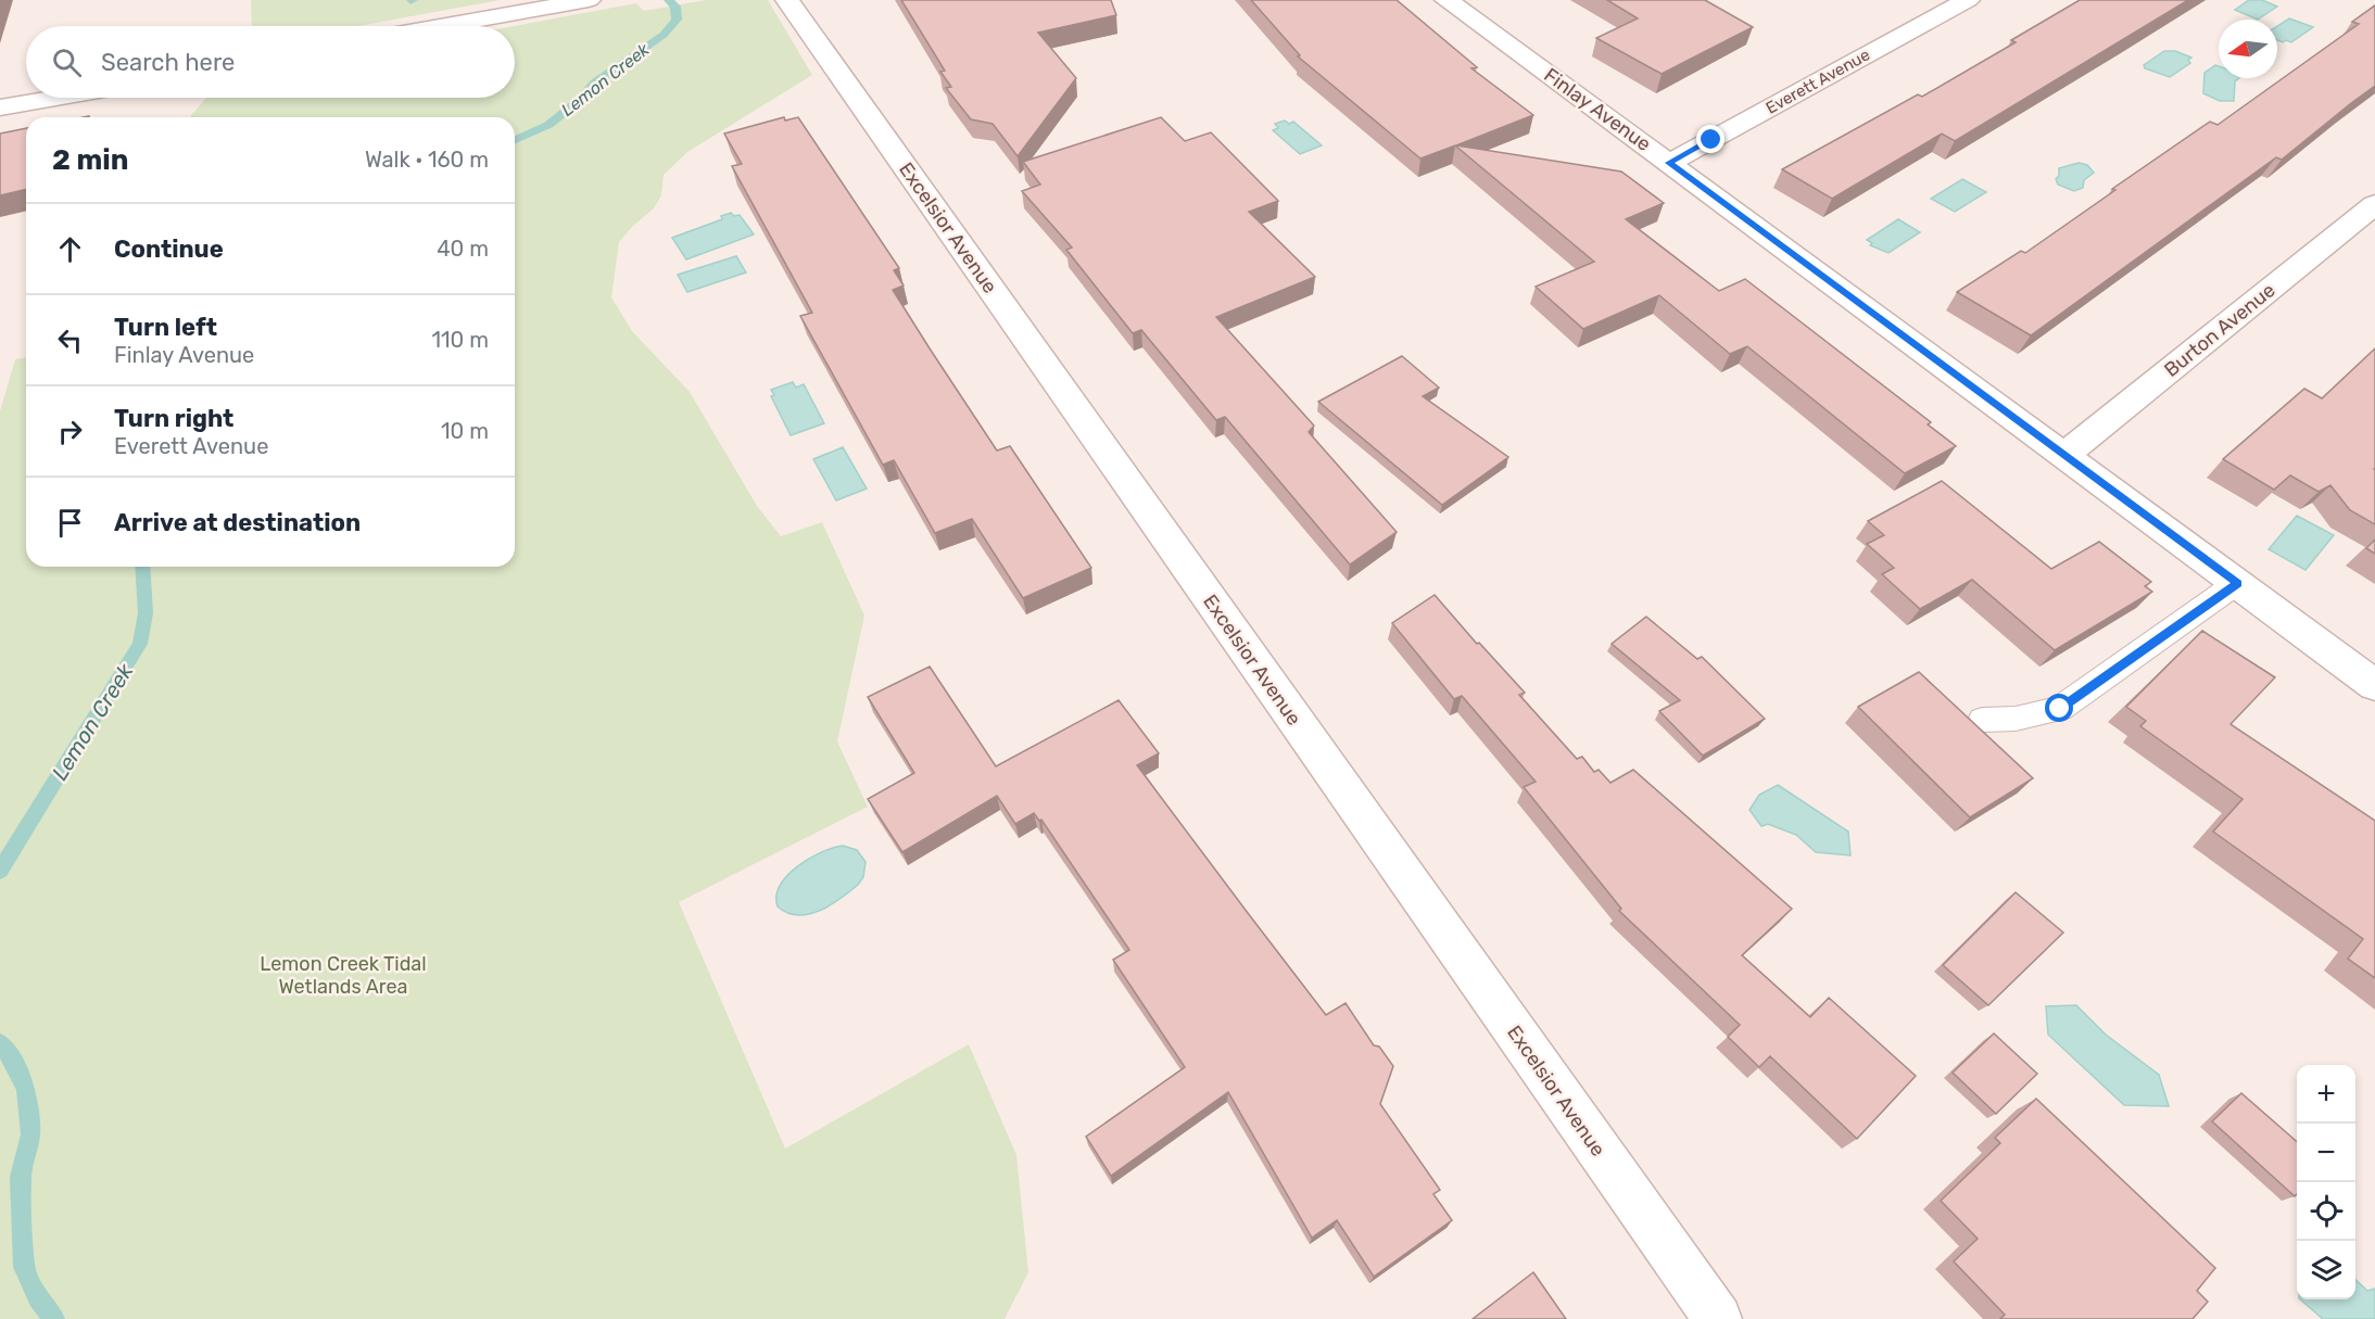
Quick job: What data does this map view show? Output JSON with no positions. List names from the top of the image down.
{
  "streets": {
    "street": [
      "Everett Avenue",
      "Finlay Avenue",
      "Excelsior Avenue",
      "Burton Avenue"
    ]
  },
  "crossings": [
    ["Everett Avenue", "Finlay Avenue"],
    ["Finlay Avenue", "Burton Avenue"]
  ],
  "water": ["Lemon Creek"],
  "parks": ["Lemon Creek Tidal Wetlands Area"],
  "north": "left",
  "page": {
    "search": "Search here",
    "heading": ["2 min", "Walk · 160 m"],
    "list": [
      ["Continue", "40 m"],
      ["Turn left", "Finlay Avenue", "110 m"],
      ["Turn right", "Everett Avenue", "10 m"],
      "Arrive at destination"
    ],
    "map_buttons": ["+", "−"]
  }
}
